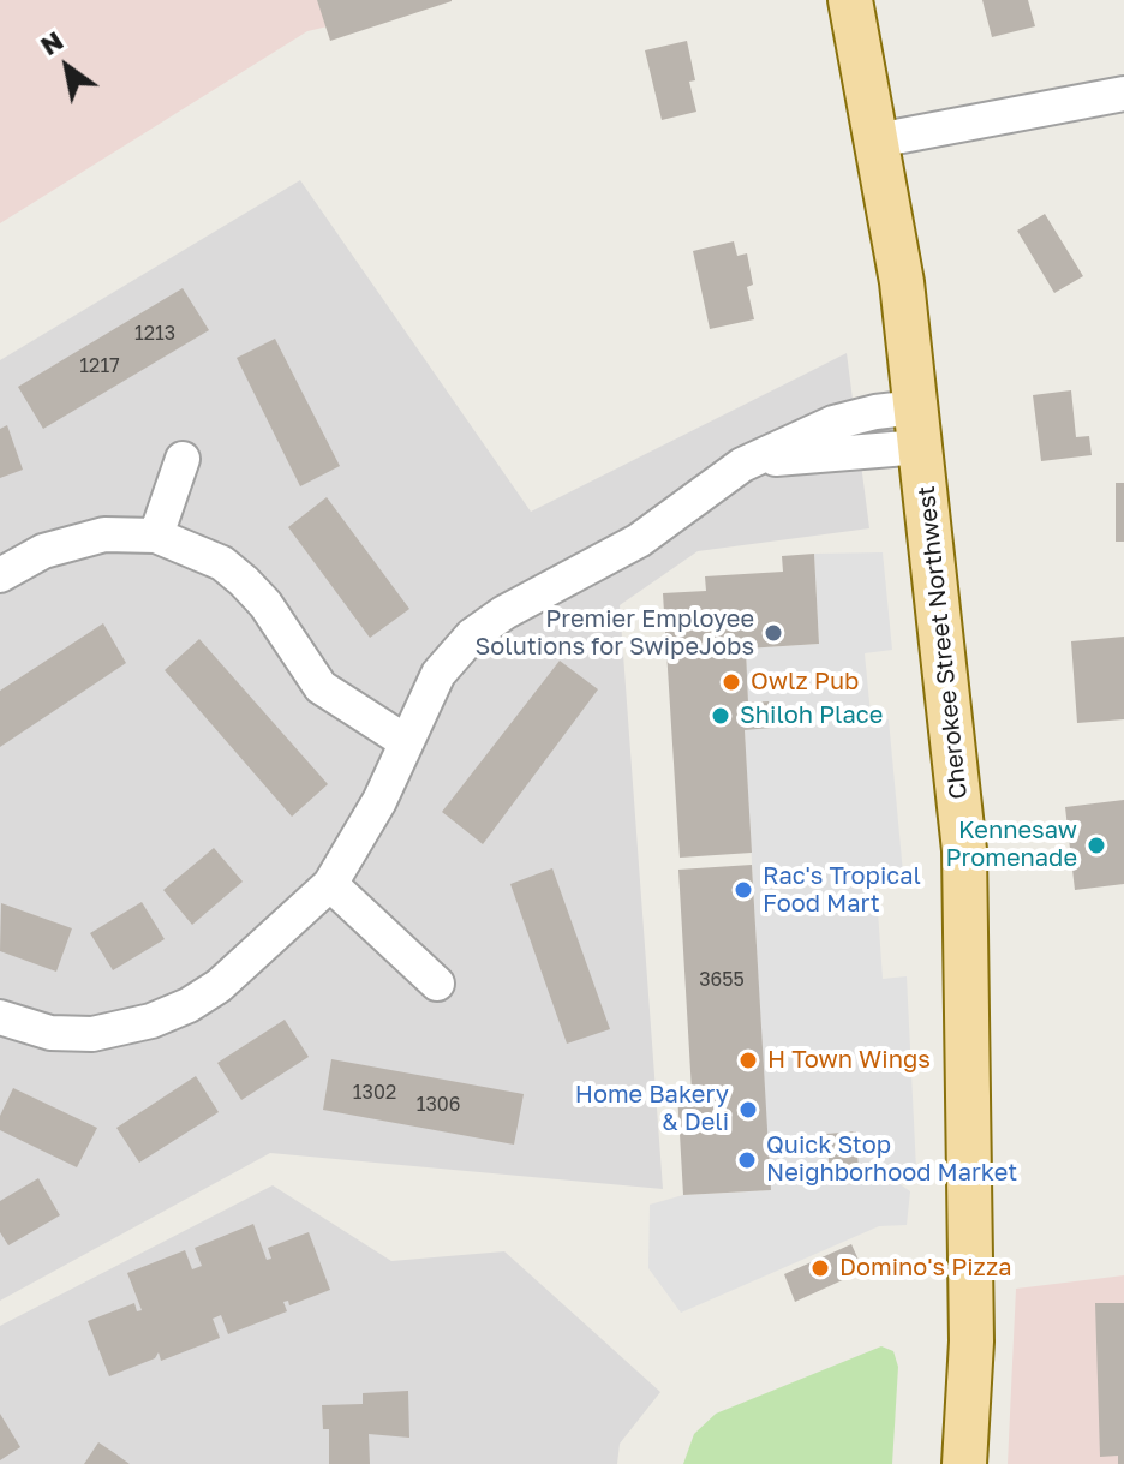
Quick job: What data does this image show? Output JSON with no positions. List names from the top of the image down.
{
  "streets": {
    "main road": ["Cherokee Street Northwest"]
  },
  "places": [
    "Premier Employee Solutions for SwipeJobs",
    "Owlz Pub",
    "Shiloh Place",
    "Kennesaw Promenade",
    "Rac's Tropical Food Mart",
    "H Town Wings",
    "Home Bakery & Deli",
    "Quick Stop Neighborhood Market",
    "Domino's Pizza"
  ],
  "house_numbers": [
    "1213",
    "1217",
    "3655",
    "1302",
    "1306"
  ],
  "north": "top left"
}
